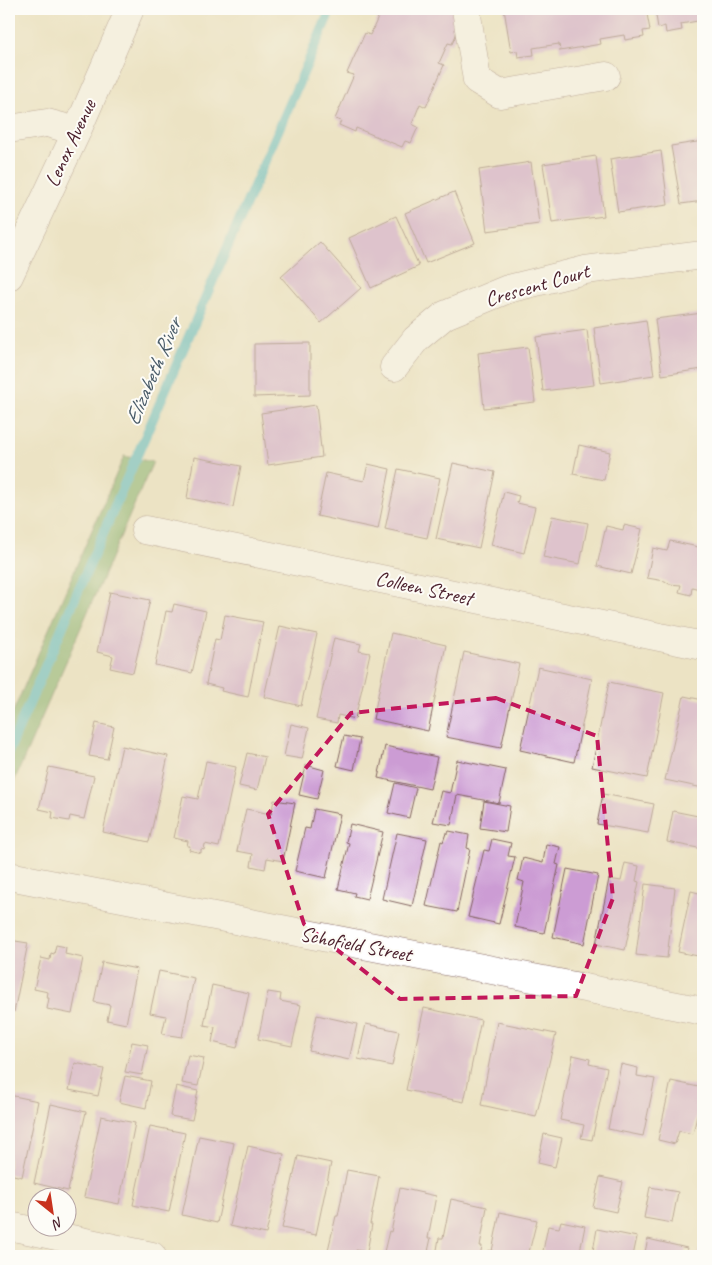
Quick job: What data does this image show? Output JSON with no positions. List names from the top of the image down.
{
  "streets": {
    "street": [
      "Lenox Avenue",
      "Crescent Court",
      "Colleen Street",
      "Schofield Street"
    ]
  },
  "water": ["Elizabeth River"],
  "north": "bottom right"
}
